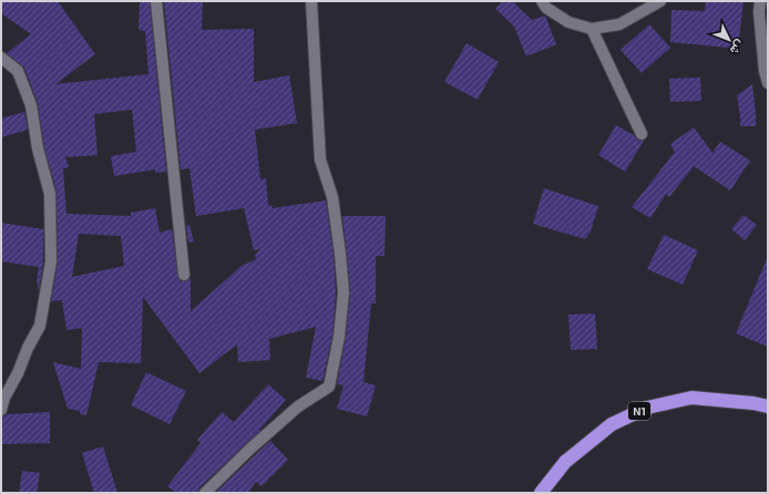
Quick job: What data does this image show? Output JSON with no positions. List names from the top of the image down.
{
  "streets": {
    "highway": ["N1"]
  },
  "north": "bottom right"
}
